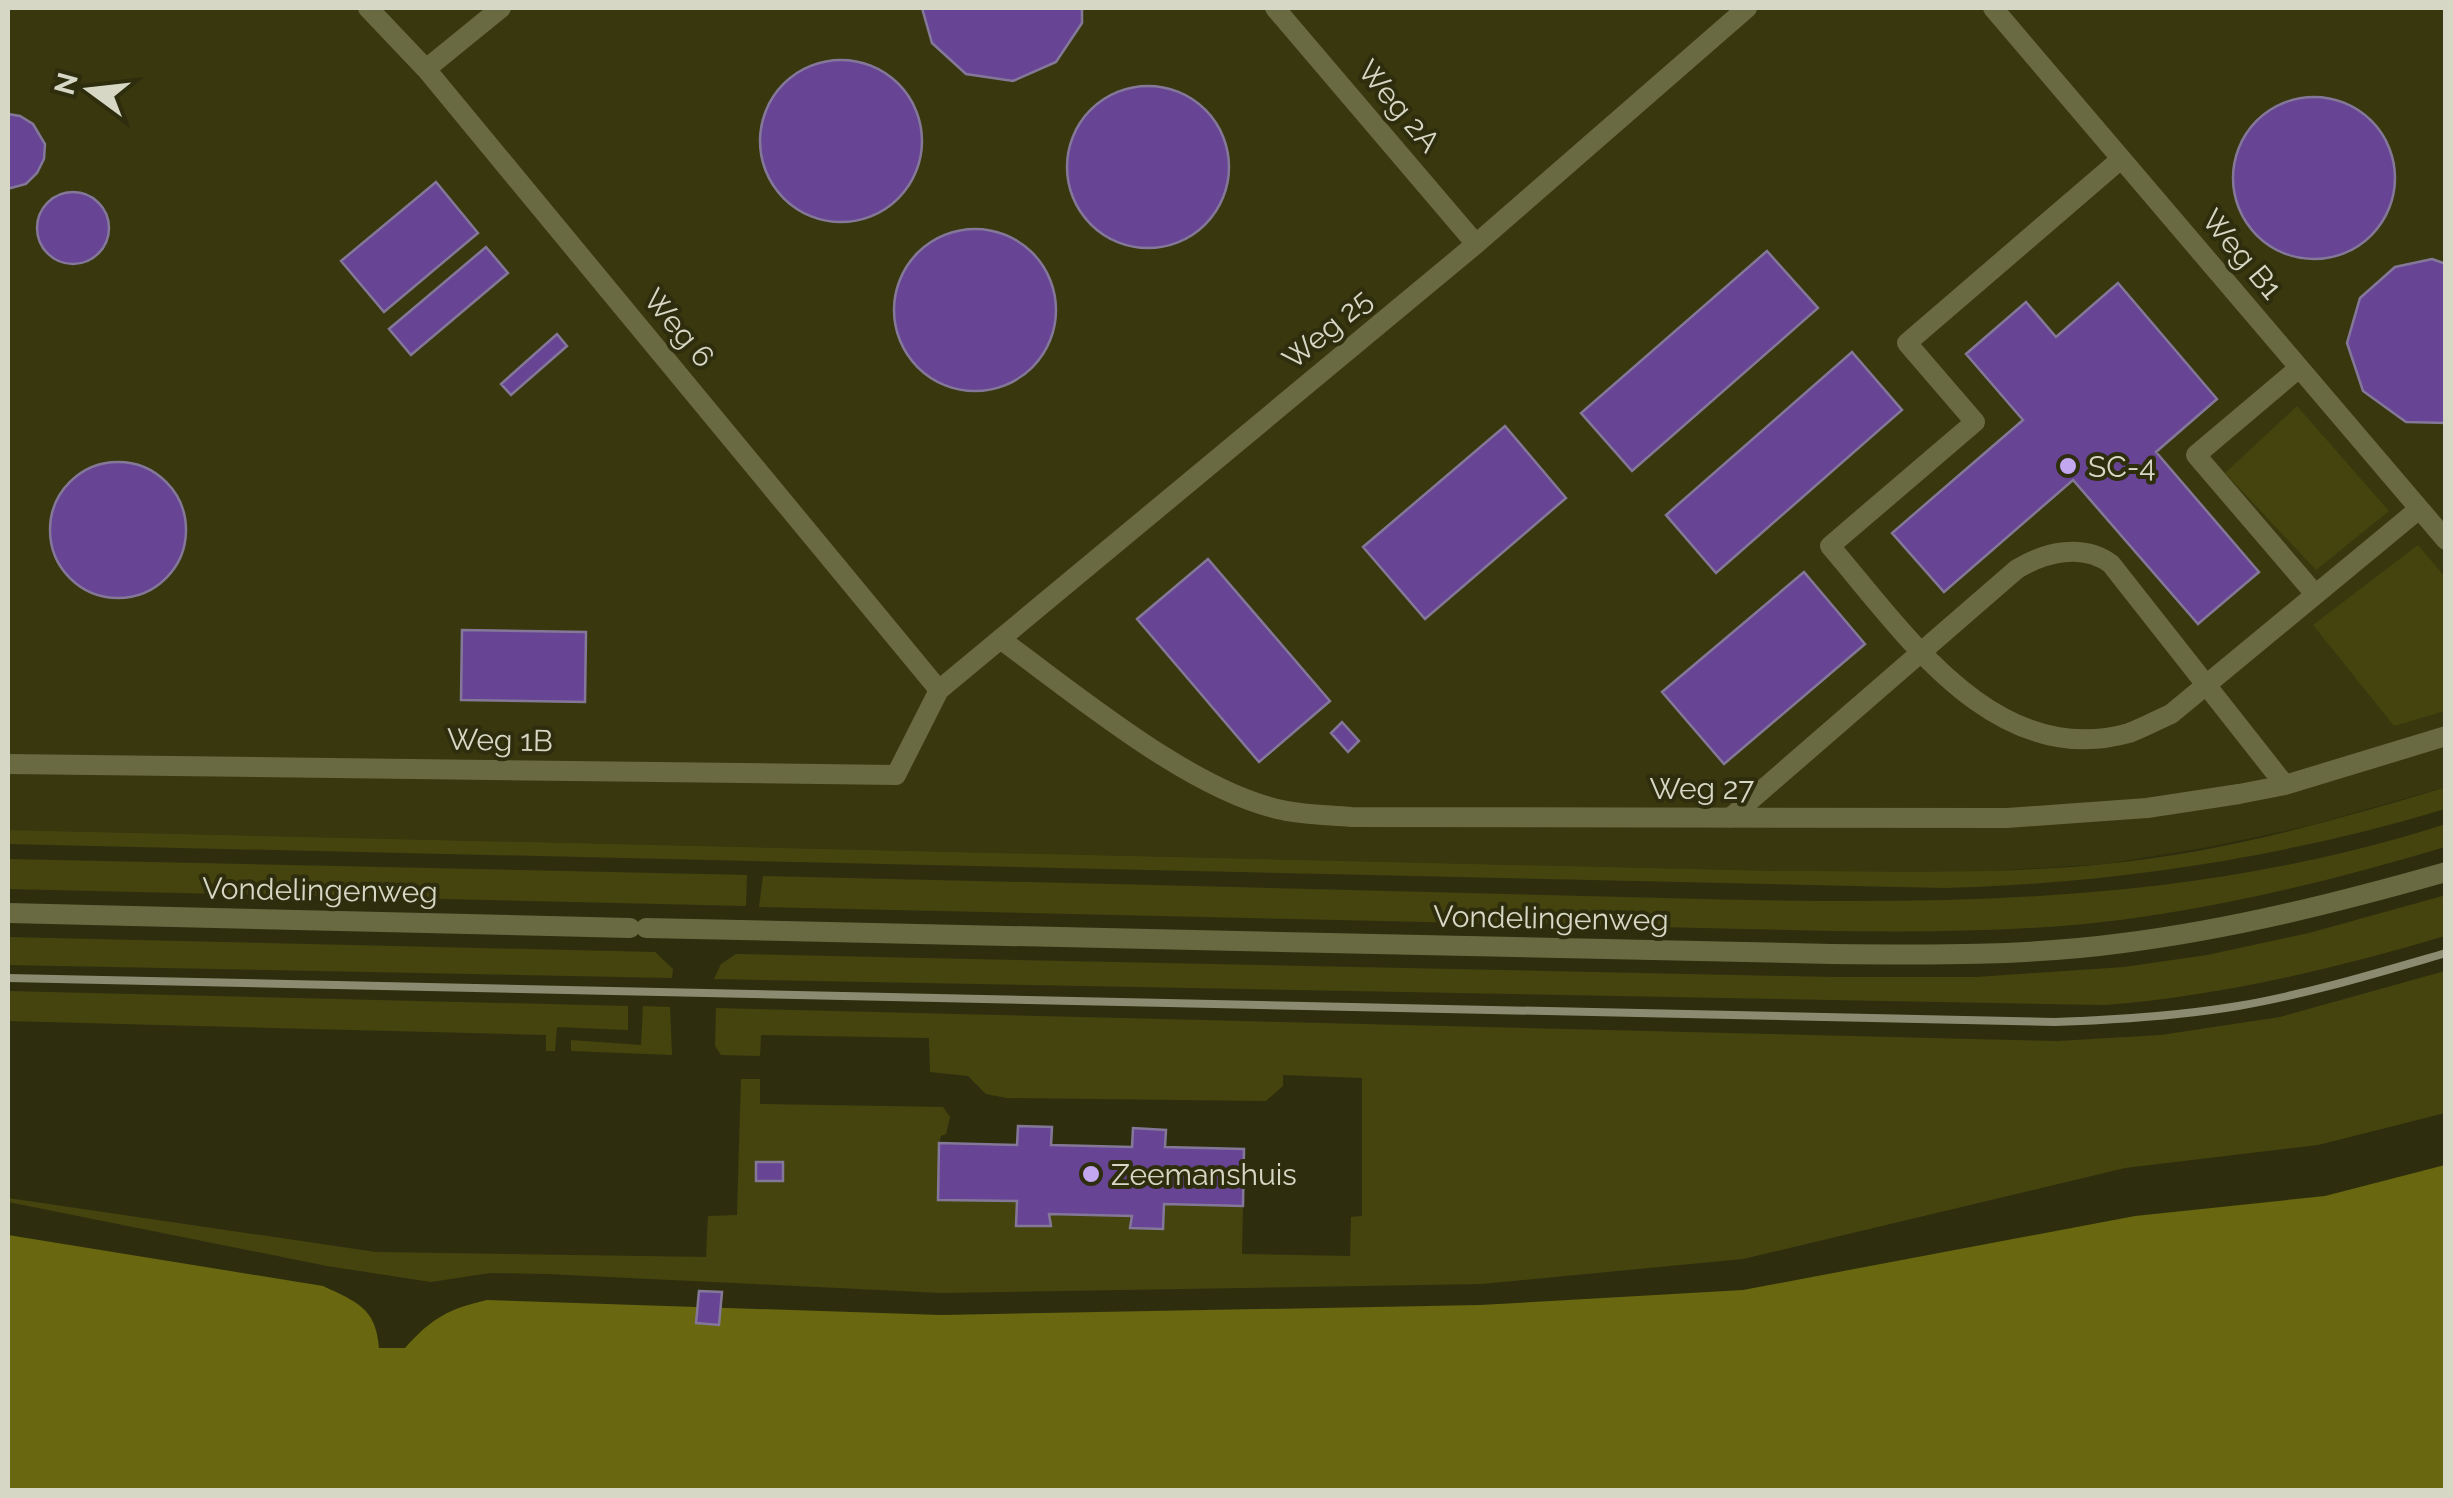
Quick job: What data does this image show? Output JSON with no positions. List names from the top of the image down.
{
  "streets": {
    "street": [
      "Weg 2A",
      "Weg B1",
      "Weg 6",
      "Weg 25",
      "Weg 1B",
      "Weg 27",
      "Vondelingenweg"
    ]
  },
  "crossings": [
    ["Weg 2A", "Weg 25"],
    ["Weg 6", "Weg 25"],
    ["Weg 6", "Weg 1B"],
    ["Weg 25", "Weg 1B"],
    ["Weg 25", "Weg 27"]
  ],
  "places": ["SC-4", "Zeemanshuis"],
  "north": "left"
}
